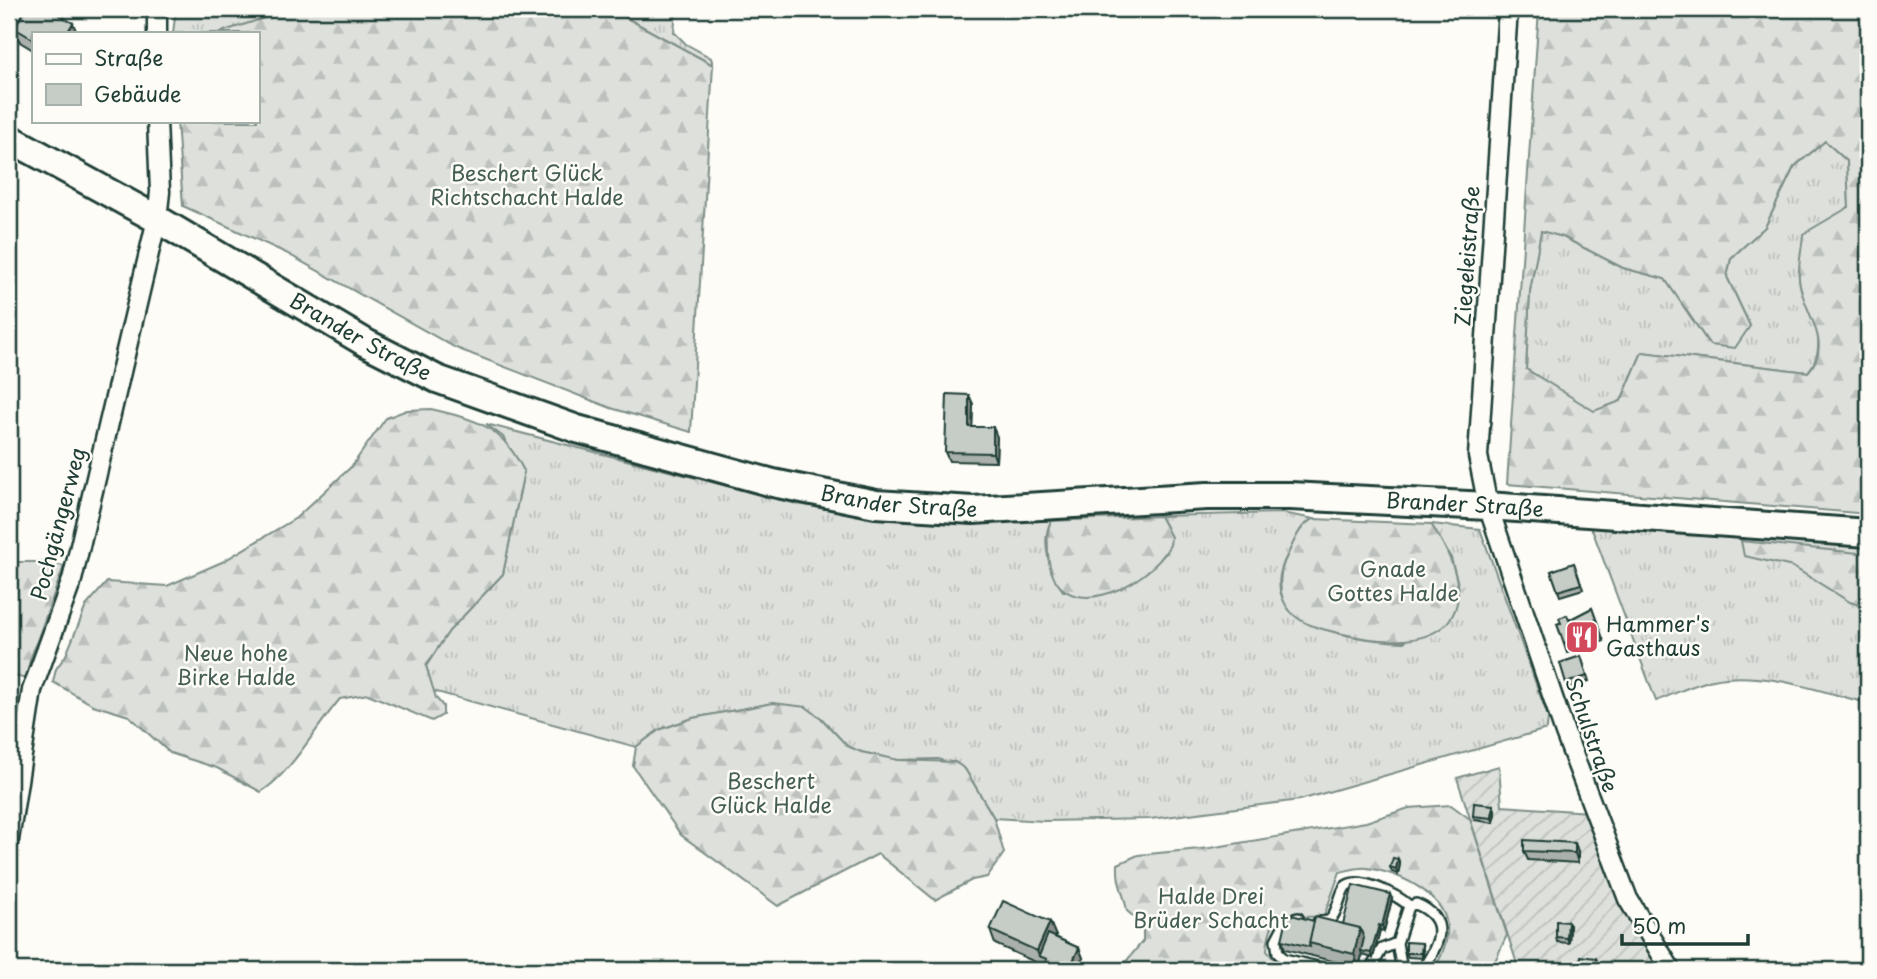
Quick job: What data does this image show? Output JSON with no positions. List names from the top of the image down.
{
  "streets": {
    "main road": ["Brander Straße"],
    "street": ["Ziegeleistraße", "Pochgängerweg", "Schulstraße"]
  },
  "crossings": [
    ["Ziegeleistraße", "Brander Straße"],
    ["Ziegeleistraße", "Schulstraße"],
    ["Brander Straße", "Pochgängerweg"],
    ["Brander Straße", "Schulstraße"]
  ],
  "parks": [
    "Beschert Glück Richtschacht Halde",
    "Gnade Gottes Halde",
    "Neue hohe Birke Halde",
    "Beschert Glück Halde",
    "Halde Drei Brüder Schacht"
  ],
  "places": {
    "restaurant": ["Hammer's Gasthaus"]
  },
  "legend": ["Straße", "Gebäude"],
  "scale_bar": "50 m"
}
